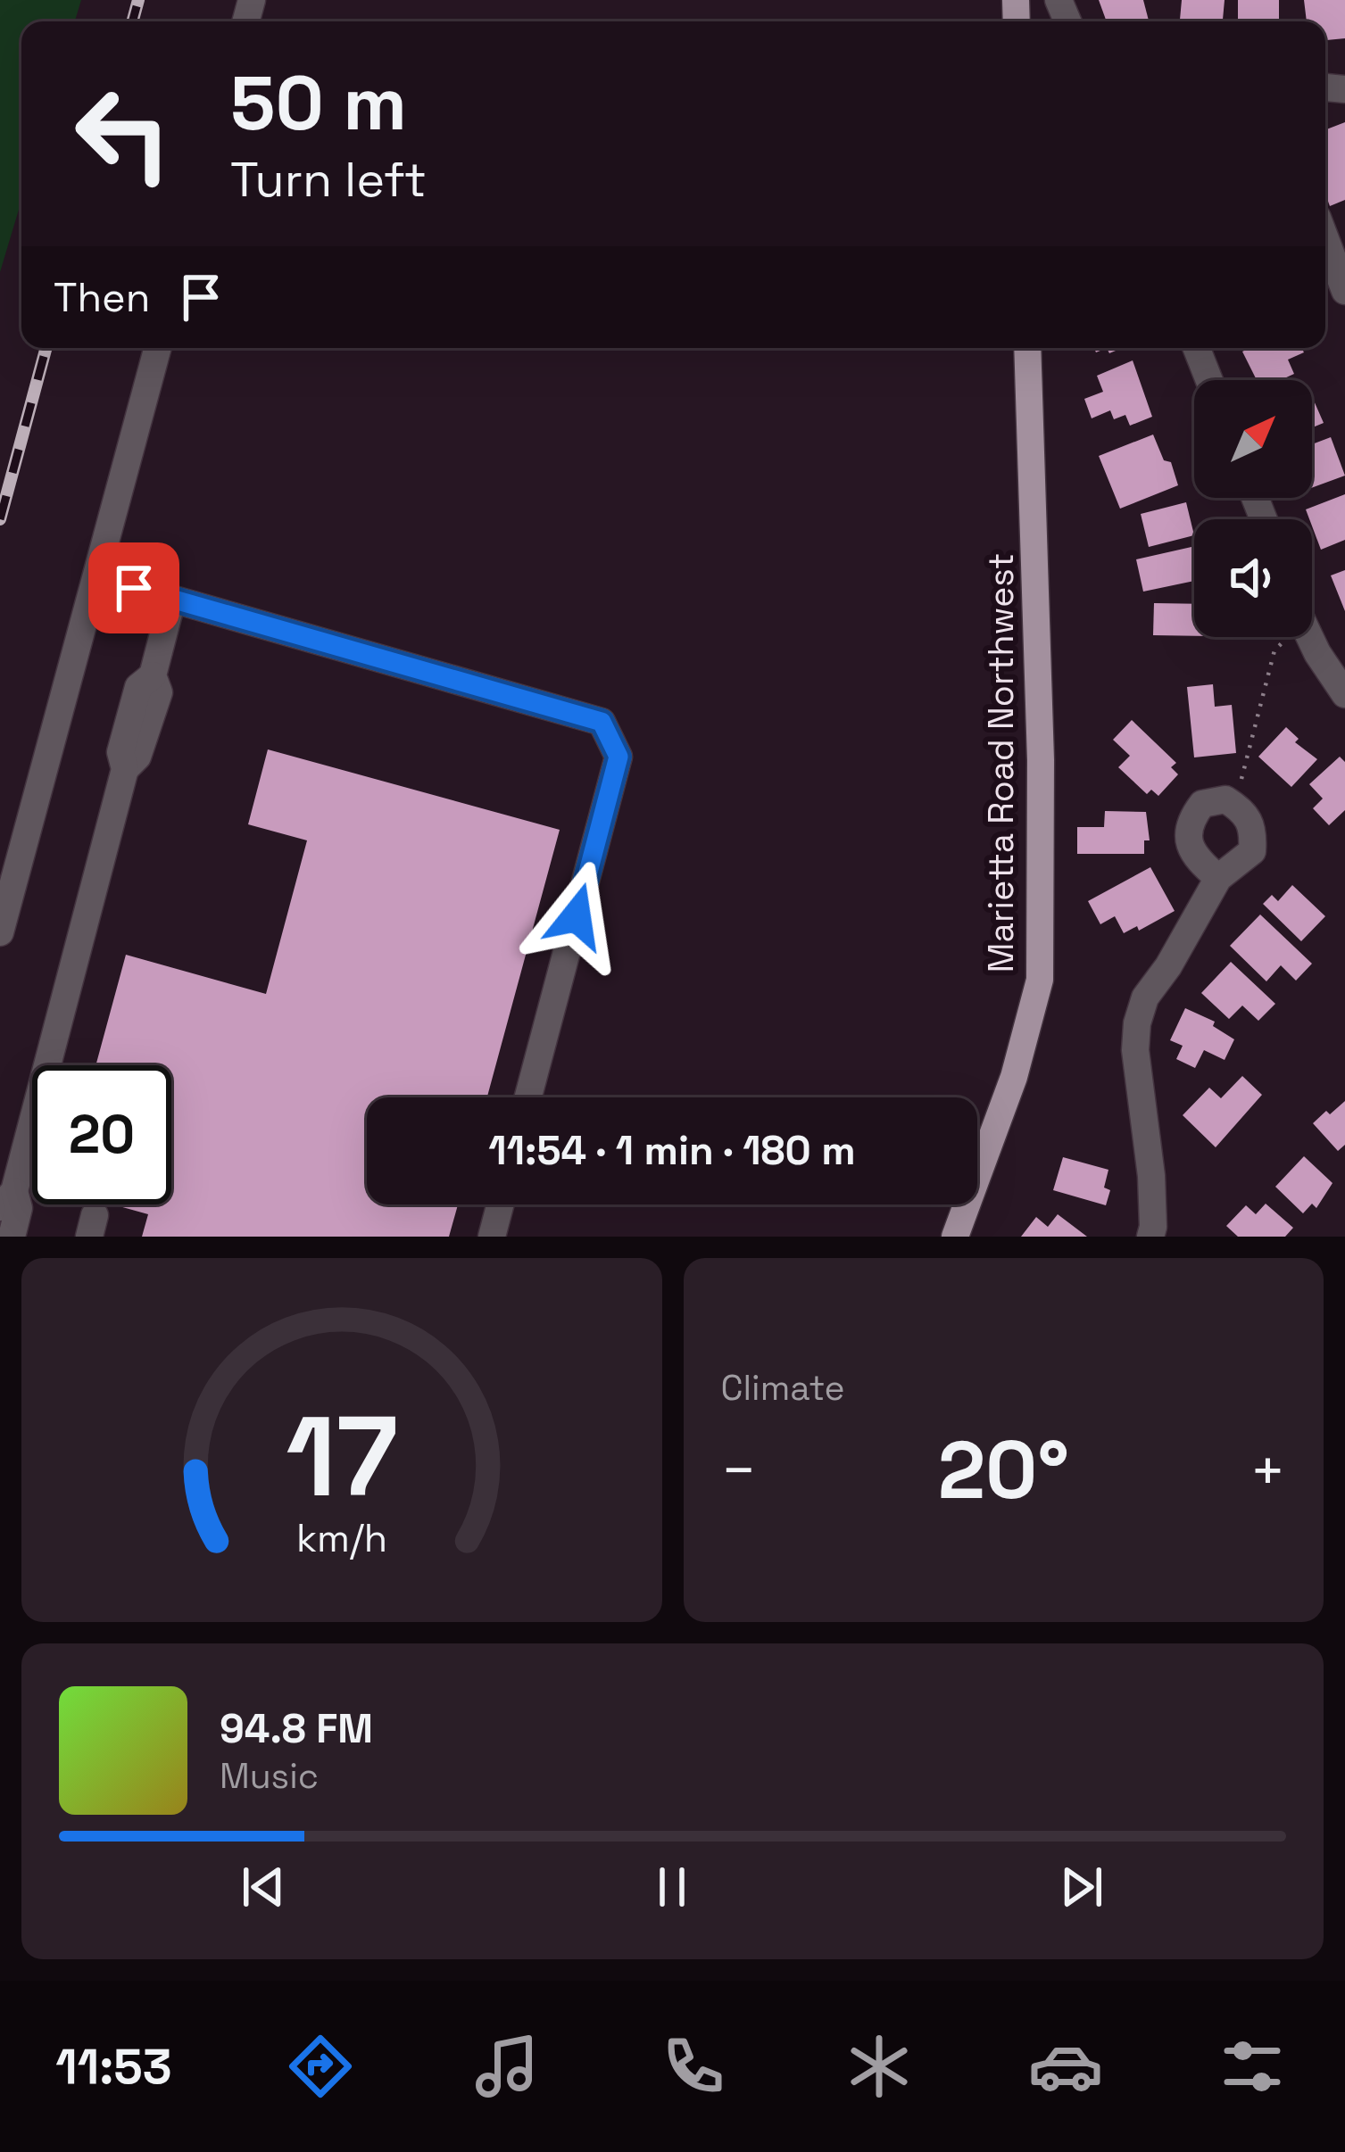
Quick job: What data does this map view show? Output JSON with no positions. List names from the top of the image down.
{
  "streets": {
    "main road": ["Marietta Road Northwest"]
  },
  "north": "top right",
  "page": {
    "turn": ["50 m", "Turn left"],
    "then": "Then",
    "limit": "20",
    "trip": "11:54 · 1 min · 180 m",
    "tile": "Climate",
    "heat": ["−", "20°", "+"],
    "song": ["94.8 FM", "Music"],
    "tabs": "11:53",
    "gauge": ["17", "km/h"]
  }
}
